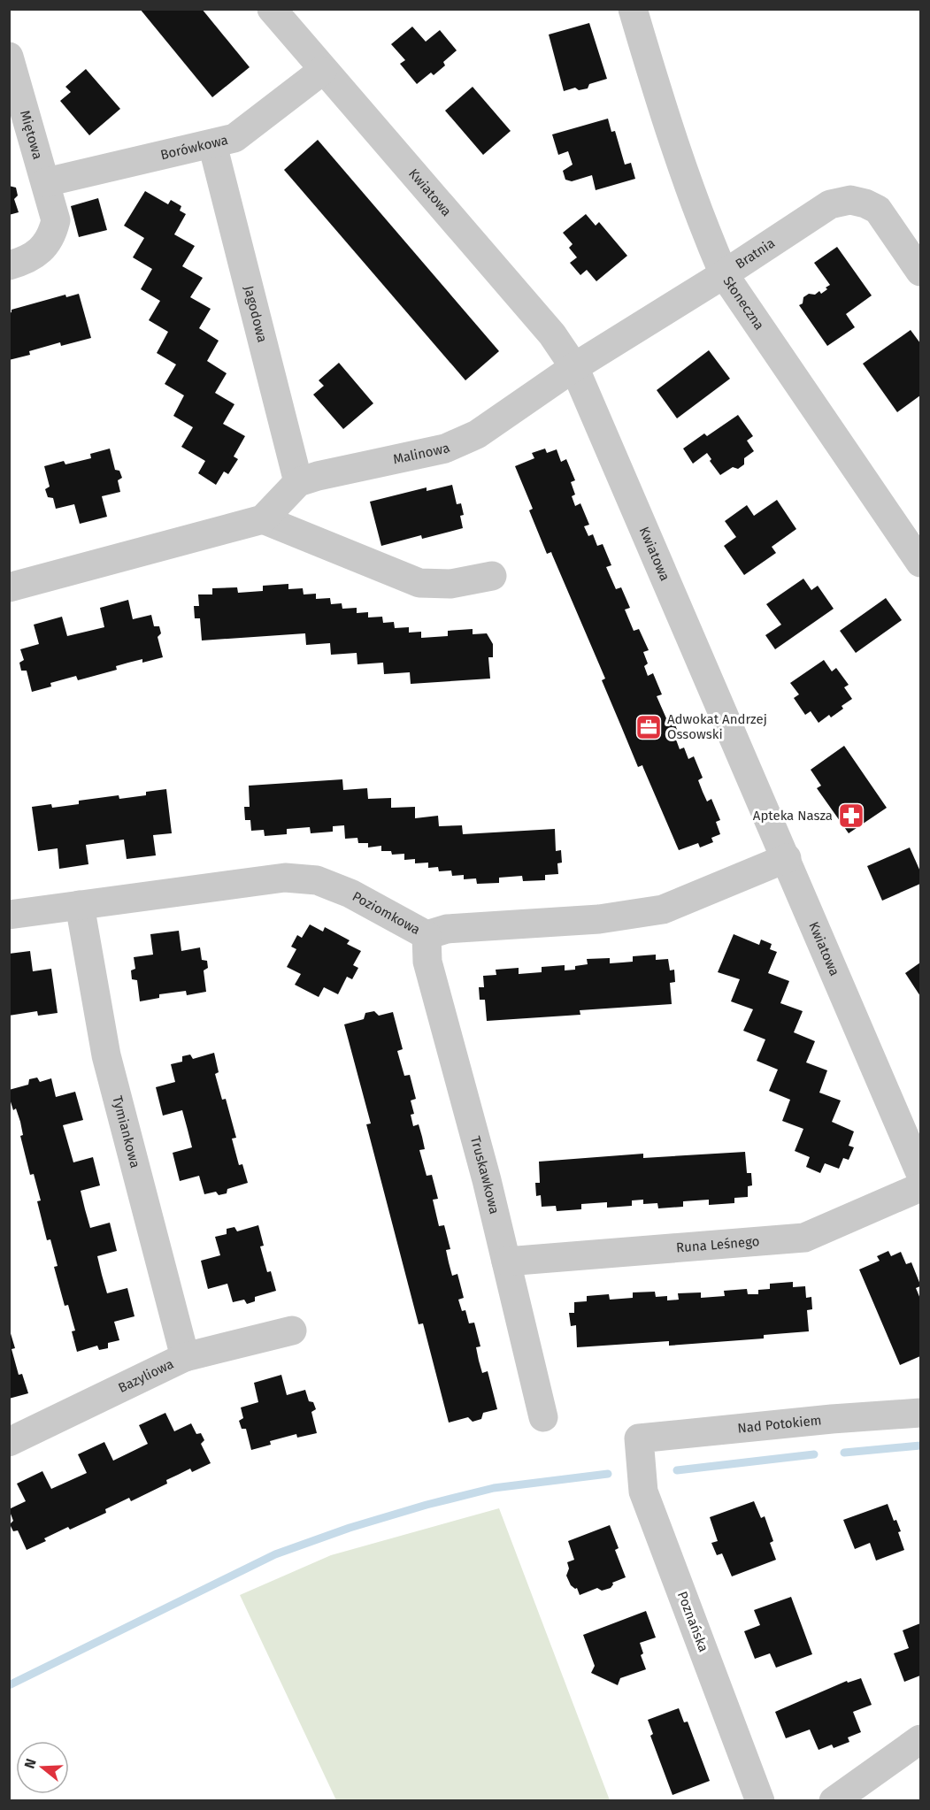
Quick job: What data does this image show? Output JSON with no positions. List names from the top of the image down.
{
  "streets": {
    "street": [
      "Miętowa",
      "Borówkowa",
      "Kwiatowa",
      "Bratnia",
      "Słoneczna",
      "Jagodowa",
      "Malinowa",
      "Poziomkowa",
      "Tymiankowa",
      "Truskawkowa",
      "Runa Leśnego",
      "Bazyliowa",
      "Nad Potokiem",
      "Poznańska"
    ]
  },
  "crossings": [
    ["Miętowa", "Borówkowa"],
    ["Borówkowa", "Kwiatowa"],
    ["Borówkowa", "Jagodowa"],
    ["Kwiatowa", "Bratnia"],
    ["Kwiatowa", "Malinowa"],
    ["Kwiatowa", "Poziomkowa"],
    ["Bratnia", "Słoneczna"],
    ["Bratnia", "Malinowa"],
    ["Jagodowa", "Malinowa"],
    ["Poziomkowa", "Tymiankowa"],
    ["Poziomkowa", "Truskawkowa"],
    ["Tymiankowa", "Bazyliowa"],
    ["Truskawkowa", "Runa Leśnego"],
    ["Nad Potokiem", "Poznańska"]
  ],
  "places": {
    "office": ["Adwokat Andrzej Ossowski"],
    "pharmacy": ["Apteka Nasza"]
  },
  "north": "left"
}
